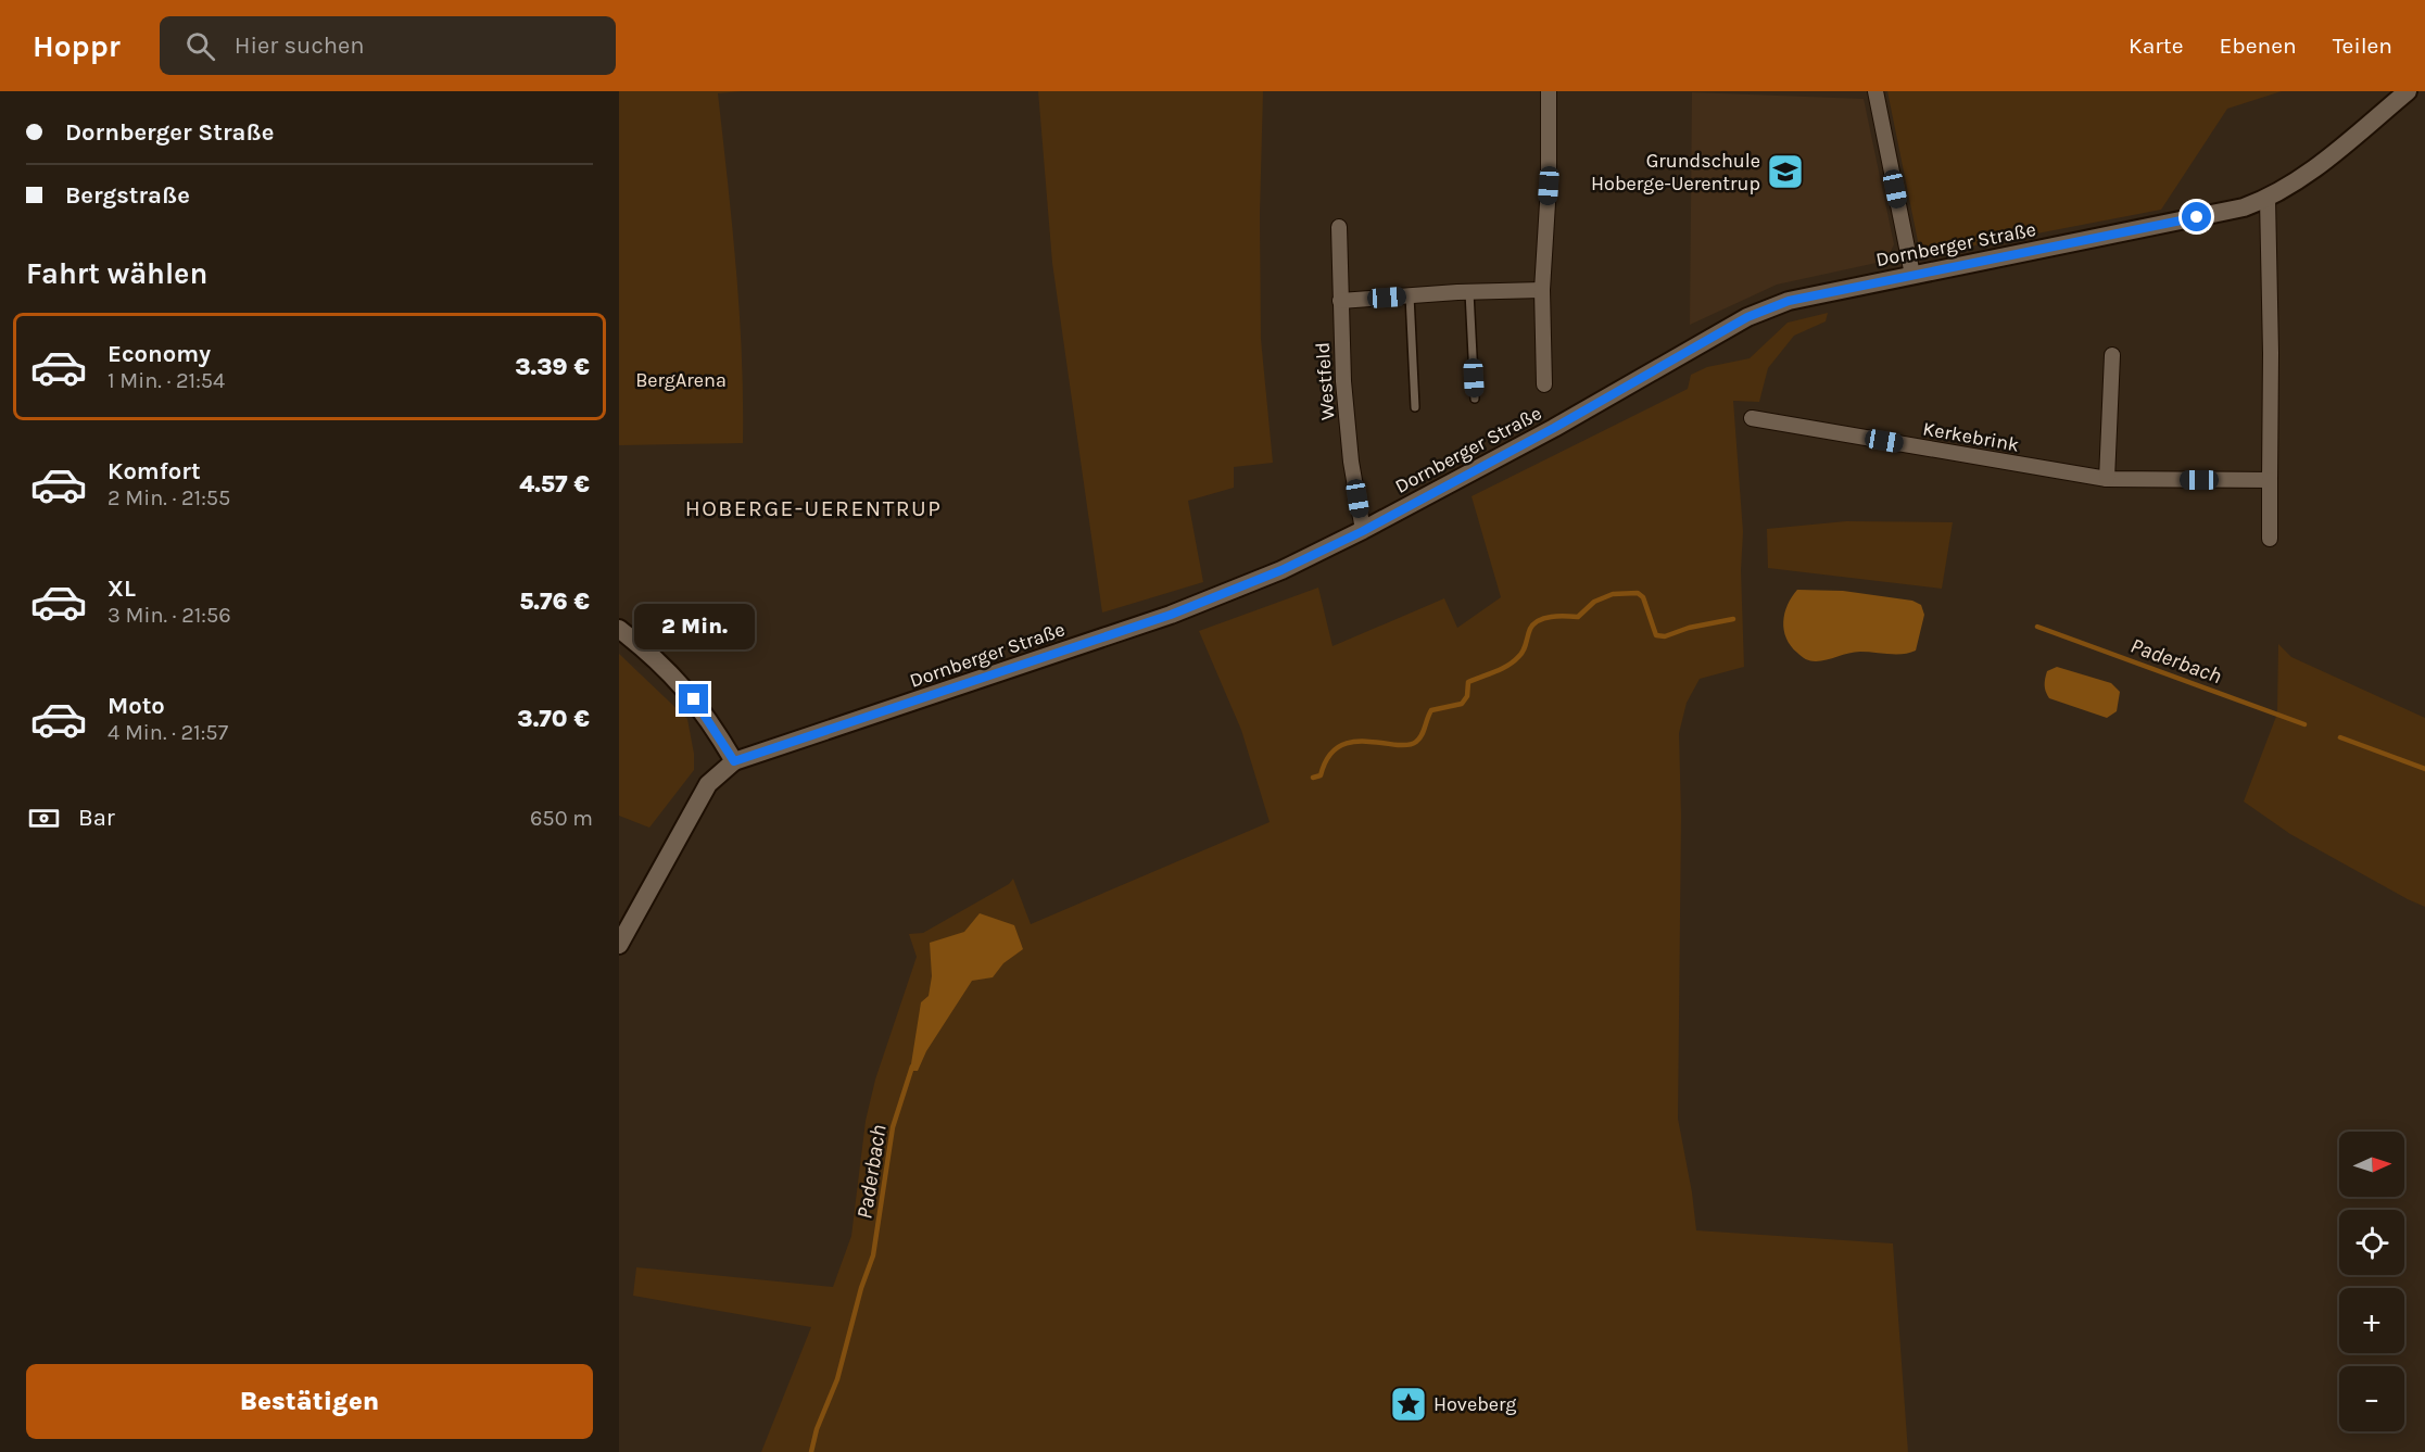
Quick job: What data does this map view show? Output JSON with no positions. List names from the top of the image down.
{
  "streets": {
    "street": ["Dornberger Straße", "Westfeld", "Kerkebrink"]
  },
  "crossings": [
    ["Dornberger Straße", "Westfeld"]
  ],
  "districts": ["HOBERGE-UERENTRUP"],
  "water": ["Paderbach"],
  "parks": ["BergArena"],
  "places": {
    "school or university": ["Grundschule Hoberge-Uerentrup"],
    "place": ["Hoveberg"]
  },
  "north": "right",
  "page": {
    "header": "Hoppr",
    "search": "Hier suchen",
    "nav": ["Karte", "Ebenen", "Teilen"],
    "banner": ["Dornberger Straße", "Bergstraße"],
    "heading": "Fahrt wählen",
    "list": [
      {
        "name": "Economy",
        "note": "1 Min. · 21:54",
        "value": "3.39 €"
      },
      {
        "name": "Komfort",
        "note": "2 Min. · 21:55",
        "value": "4.57 €"
      },
      {
        "name": "XL",
        "note": "3 Min. · 21:56",
        "value": "5.76 €"
      },
      {
        "name": "Moto",
        "note": "4 Min. · 21:57",
        "value": "3.70 €"
      }
    ],
    "bubble": "2 Min.",
    "pay": ["Bar", "650 m"],
    "map_buttons": ["+", "−"],
    "buttons": "Bestätigen"
  }
}
